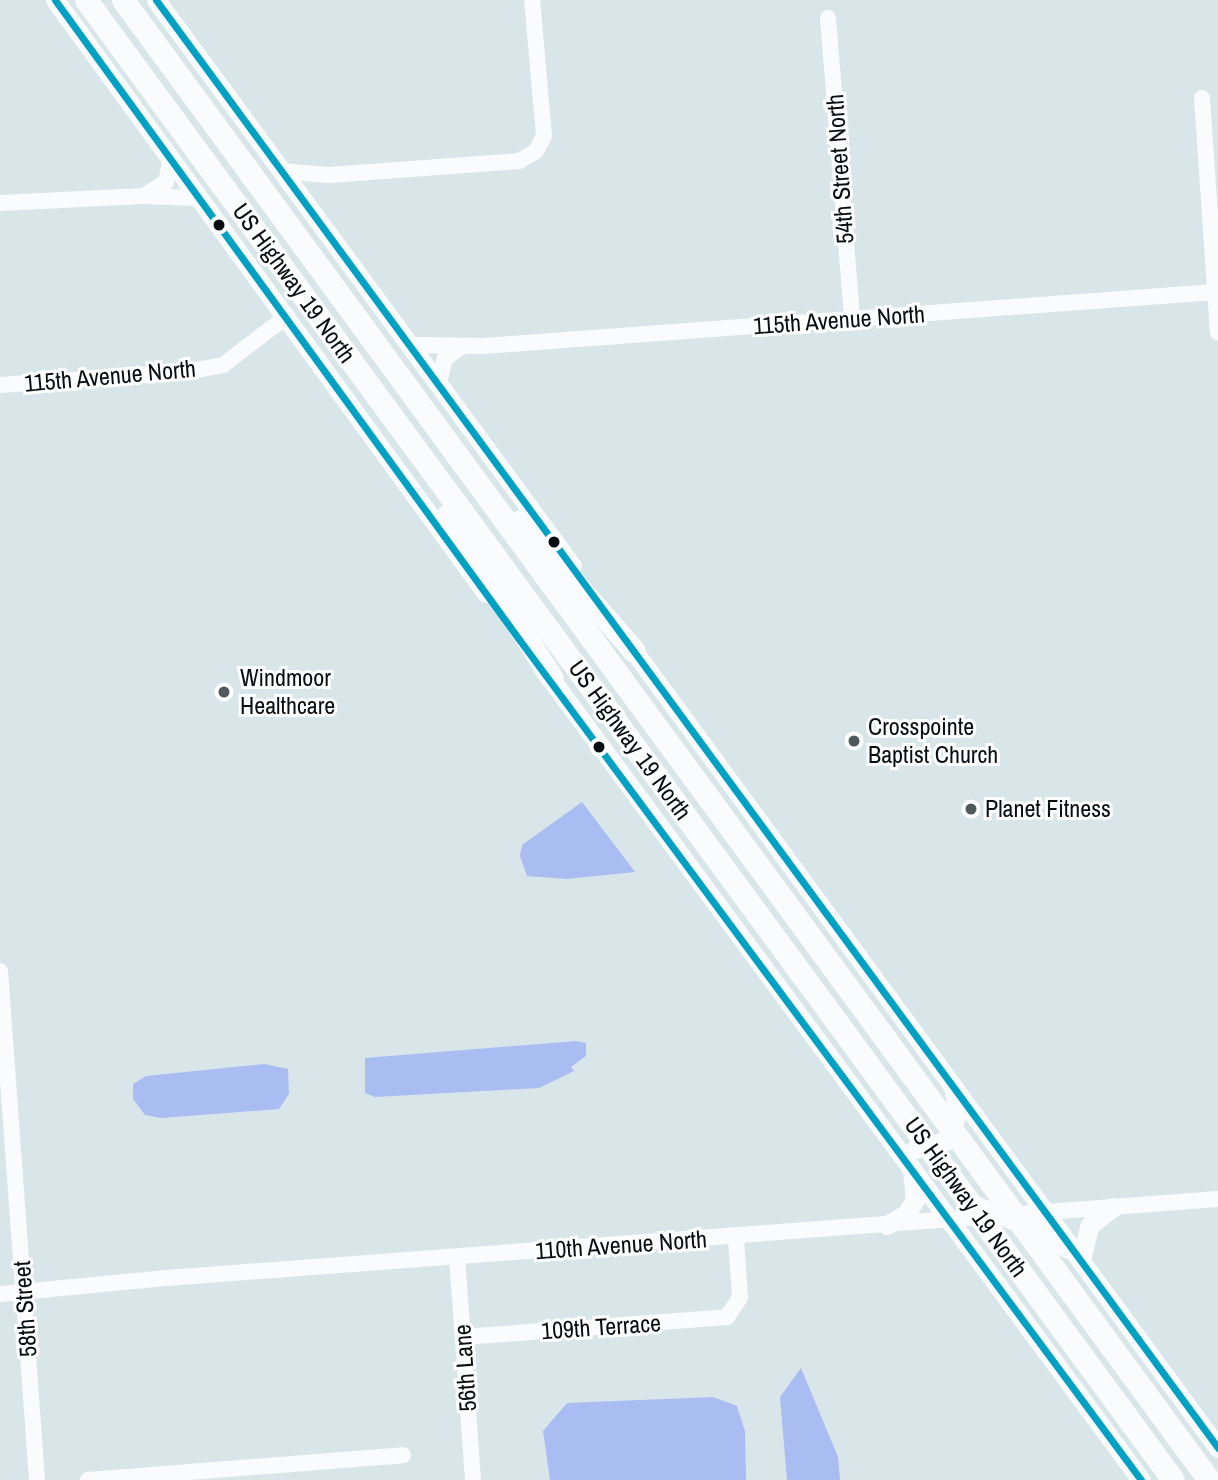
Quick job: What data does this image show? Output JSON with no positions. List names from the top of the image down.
{
  "streets": {
    "highway": ["US Highway 19 North"],
    "street": [
      "54th Street North",
      "115th Avenue North",
      "110th Avenue North",
      "58th Street",
      "109th Terrace",
      "56th Lane"
    ]
  },
  "crossings": [
    ["54th Street North", "115th Avenue North"],
    ["110th Avenue North", "58th Street"],
    ["110th Avenue North", "109th Terrace"],
    ["110th Avenue North", "56th Lane"],
    ["109th Terrace", "56th Lane"]
  ],
  "places": ["Windmoor Healthcare", "Crosspointe Baptist Church", "Planet Fitness"]
}
